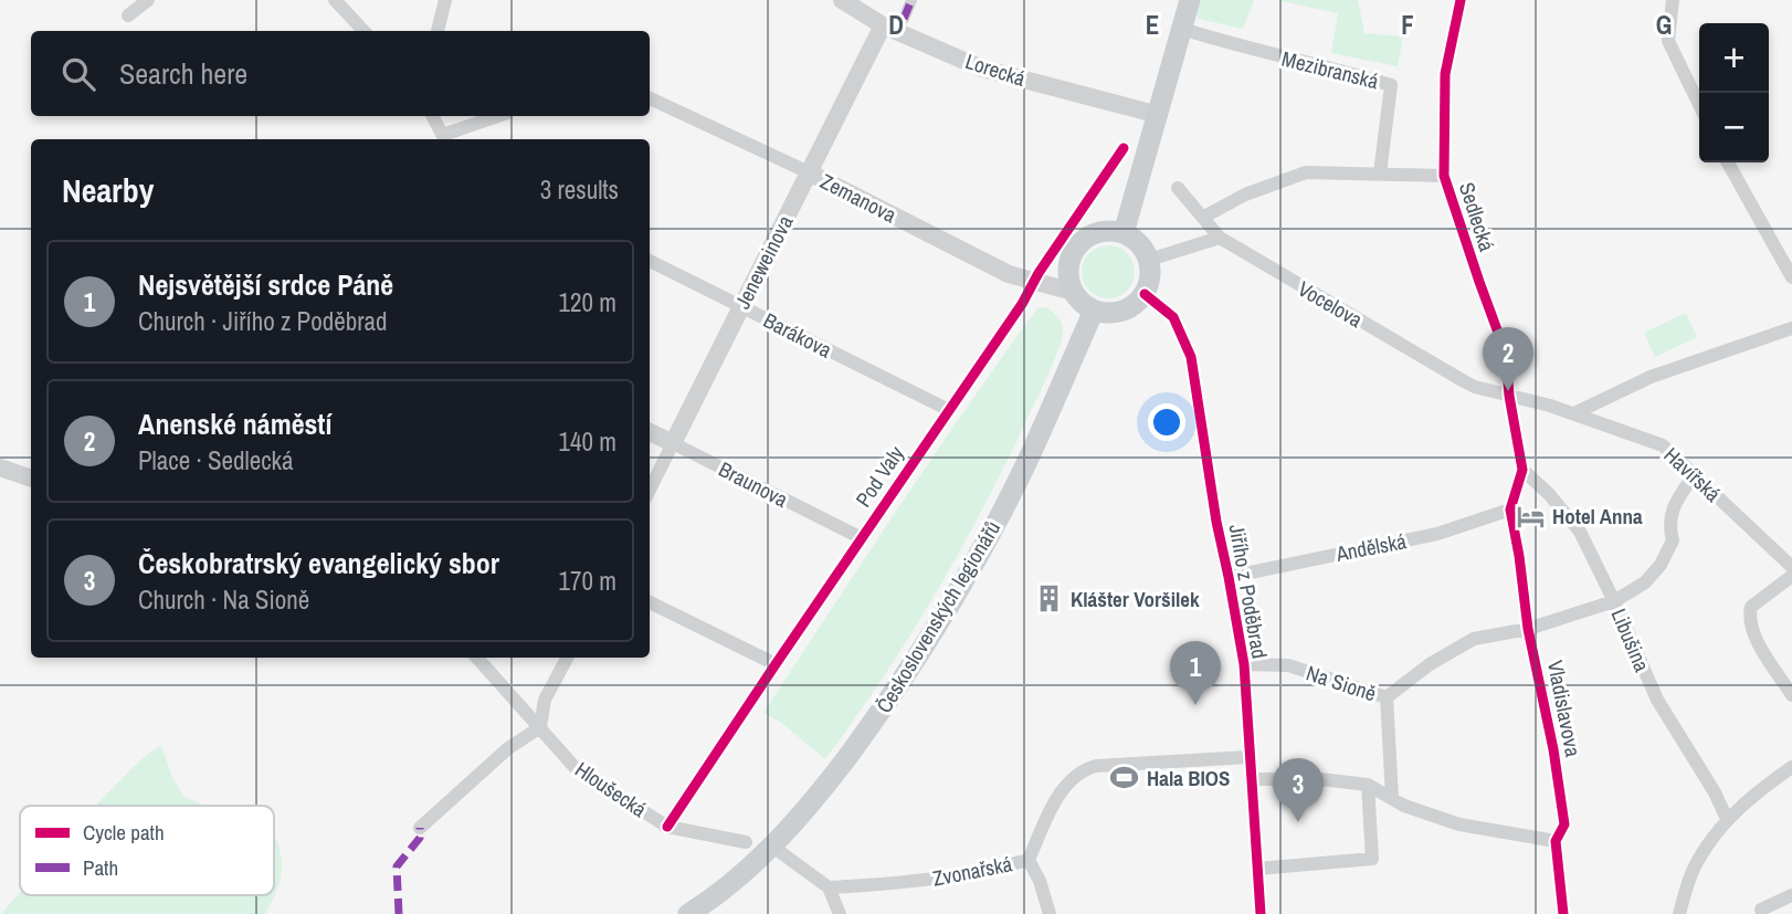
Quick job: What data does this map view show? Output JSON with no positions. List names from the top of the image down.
{
  "streets": {
    "main road": ["Československých legionářů"],
    "street": [
      "Lorecká",
      "Mezibranská",
      "Zemanova",
      "Sedlecká",
      "Jeneweinova",
      "Vocelova",
      "Barákova",
      "Havířská",
      "Pod Valy",
      "Braunova",
      "Andělská",
      "Jiřího z Poděbrad",
      "Libušina",
      "Na Sioně",
      "Vladislavova",
      "Hloušecká",
      "Zvonařská"
    ]
  },
  "crossings": [
    ["Lorecká", "Jeneweinova"],
    ["Zemanova", "Jeneweinova"],
    ["Zemanova", "Pod Valy"],
    ["Zemanova", "Jiřího z Poděbrad"],
    ["Zemanova", "Československých legionářů"],
    ["Sedlecká", "Vocelova"],
    ["Sedlecká", "Libušina"],
    ["Jeneweinova", "Barákova"],
    ["Jeneweinova", "Braunova"],
    ["Vocelova", "Havířská"],
    ["Barákova", "Pod Valy"],
    ["Pod Valy", "Braunova"],
    ["Pod Valy", "Hloušecká"],
    ["Andělská", "Jiřího z Poděbrad"],
    ["Andělská", "Vladislavova"],
    ["Jiřího z Poděbrad", "Československých legionářů"],
    ["Jiřího z Poděbrad", "Na Sioně"],
    ["Jiřího z Poděbrad", "Zvonařská"]
  ],
  "places": {
    "hotel": ["Hotel Anna"],
    "building": ["Klášter Voršilek"],
    "sports": ["Hala BIOS"]
  },
  "legend": ["Cycle path", "Path"],
  "page": {
    "map_buttons": ["+", "−"],
    "search": "Search here",
    "heading": ["Nearby", "3 results"],
    "list": [
      {
        "mark": "1",
        "name": "Nejsvětější srdce Páně",
        "note": "Church · Jiřího z Poděbrad",
        "value": "120 m"
      },
      {
        "mark": "2",
        "name": "Anenské náměstí",
        "note": "Place · Sedlecká",
        "value": "140 m"
      },
      {
        "mark": "3",
        "name": "Českobratrský evangelický sbor",
        "note": "Church · Na Sioně",
        "value": "170 m"
      }
    ],
    "pins": ["2", "1", "3"]
  },
  "grid": {
    "columns": [
      "D",
      "E",
      "F",
      "G"
    ]
  }
}
